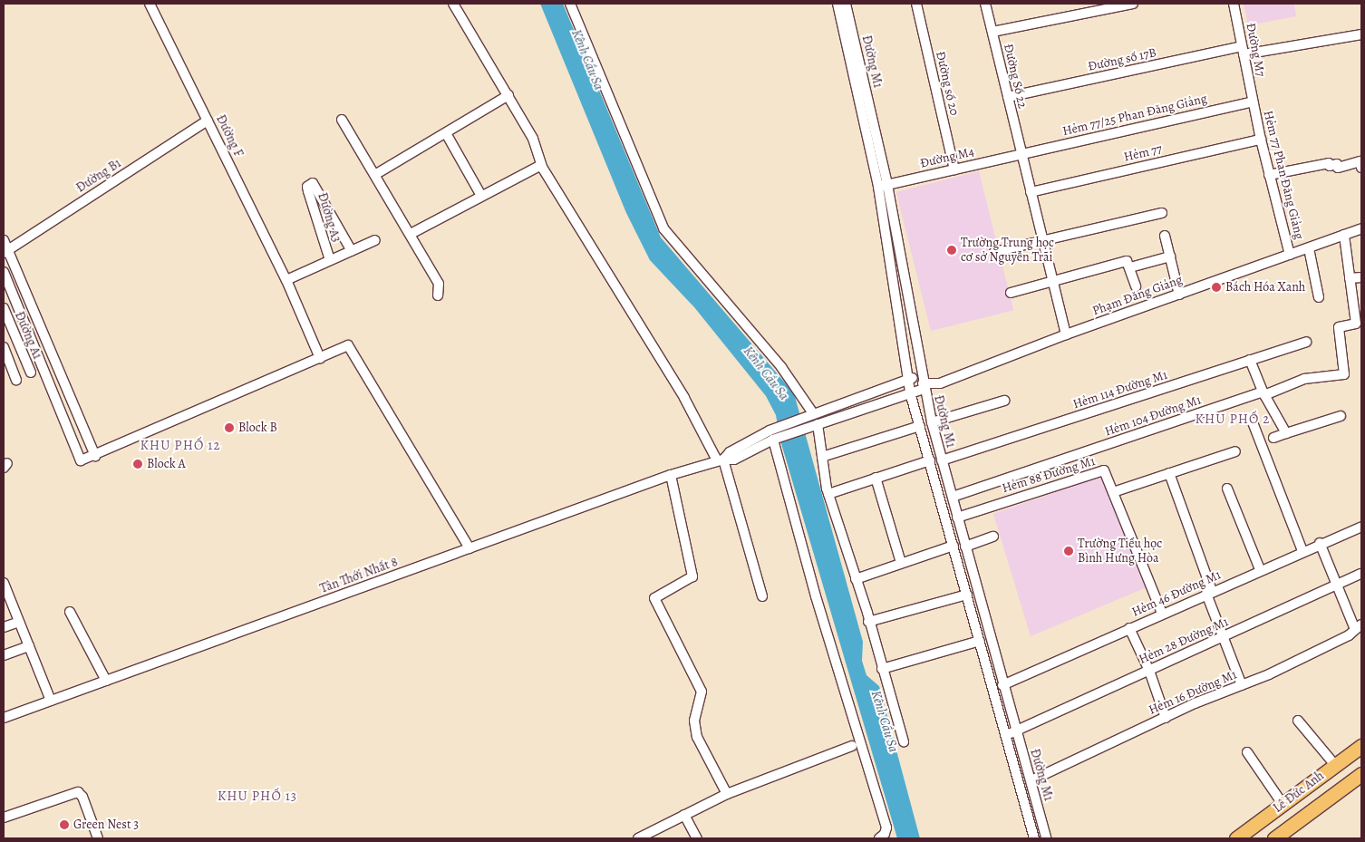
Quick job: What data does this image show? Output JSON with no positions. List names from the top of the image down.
{
  "streets": {
    "highway": ["Lê Đức Anh"],
    "street": [
      "Đường M7",
      "Đường số 17B",
      "Đường M1",
      "Đường Số 22",
      "Đường số 20",
      "Hẻm 77/25 Phan Đăng Giảng",
      "Đường F",
      "Hẻm 77",
      "Đường M4",
      "Hẻm 77 Phan Đăng Giảng",
      "Đường B1",
      "Đường A3",
      "Phạm Đăng Giảng",
      "Đường A1",
      "Hẻm 114 Đường M1",
      "Hẻm 104 Đường M1",
      "Hẻm 88 Đường M1",
      "Tân Thới Nhất 8",
      "Hẻm 46 Đường M1",
      "Hẻm 28 Đường M1",
      "Hẻm 16 Đường M1"
    ]
  },
  "crossings": [
    ["Đường M7", "Đường số 17B"],
    ["Đường M7", "Hẻm 77/25 Phan Đăng Giảng"],
    ["Đường M7", "Hẻm 77 Phan Đăng Giảng"],
    ["Đường số 17B", "Đường Số 22"],
    ["Đường M1", "Đường M4"],
    ["Đường M1", "Phạm Đăng Giảng"],
    ["Đường M1", "Hẻm 114 Đường M1"],
    ["Đường M1", "Hẻm 104 Đường M1"],
    ["Đường M1", "Hẻm 88 Đường M1"],
    ["Đường M1", "Hẻm 46 Đường M1"],
    ["Đường M1", "Hẻm 28 Đường M1"],
    ["Đường M1", "Hẻm 16 Đường M1"],
    ["Đường Số 22", "Hẻm 77/25 Phan Đăng Giảng"],
    ["Đường Số 22", "Hẻm 77"],
    ["Đường Số 22", "Đường M4"],
    ["Đường Số 22", "Phạm Đăng Giảng"],
    ["Đường số 20", "Đường M4"],
    ["Hẻm 77/25 Phan Đăng Giảng", "Đường M4"],
    ["Hẻm 77/25 Phan Đăng Giảng", "Hẻm 77 Phan Đăng Giảng"],
    ["Đường F", "Đường B1"],
    ["Hẻm 77", "Hẻm 77 Phan Đăng Giảng"],
    ["Hẻm 77 Phan Đăng Giảng", "Phạm Đăng Giảng"],
    ["Phạm Đăng Giảng", "Tân Thới Nhất 8"],
    ["Hẻm 88 Đường M1", "Hẻm 46 Đường M1"]
  ],
  "districts": ["KHU PHỐ 2", "KHU PHỐ 12", "KHU PHỐ 13"],
  "water": ["Kênh Cầu Sa"],
  "places": [
    "Trường Trung học cơ sở Nguyễn Trãi",
    "Bách Hóa Xanh",
    "Block B",
    "Block A",
    "Trường Tiểu học Bình Hưng Hòa",
    "Green Nest 3"
  ]
}
